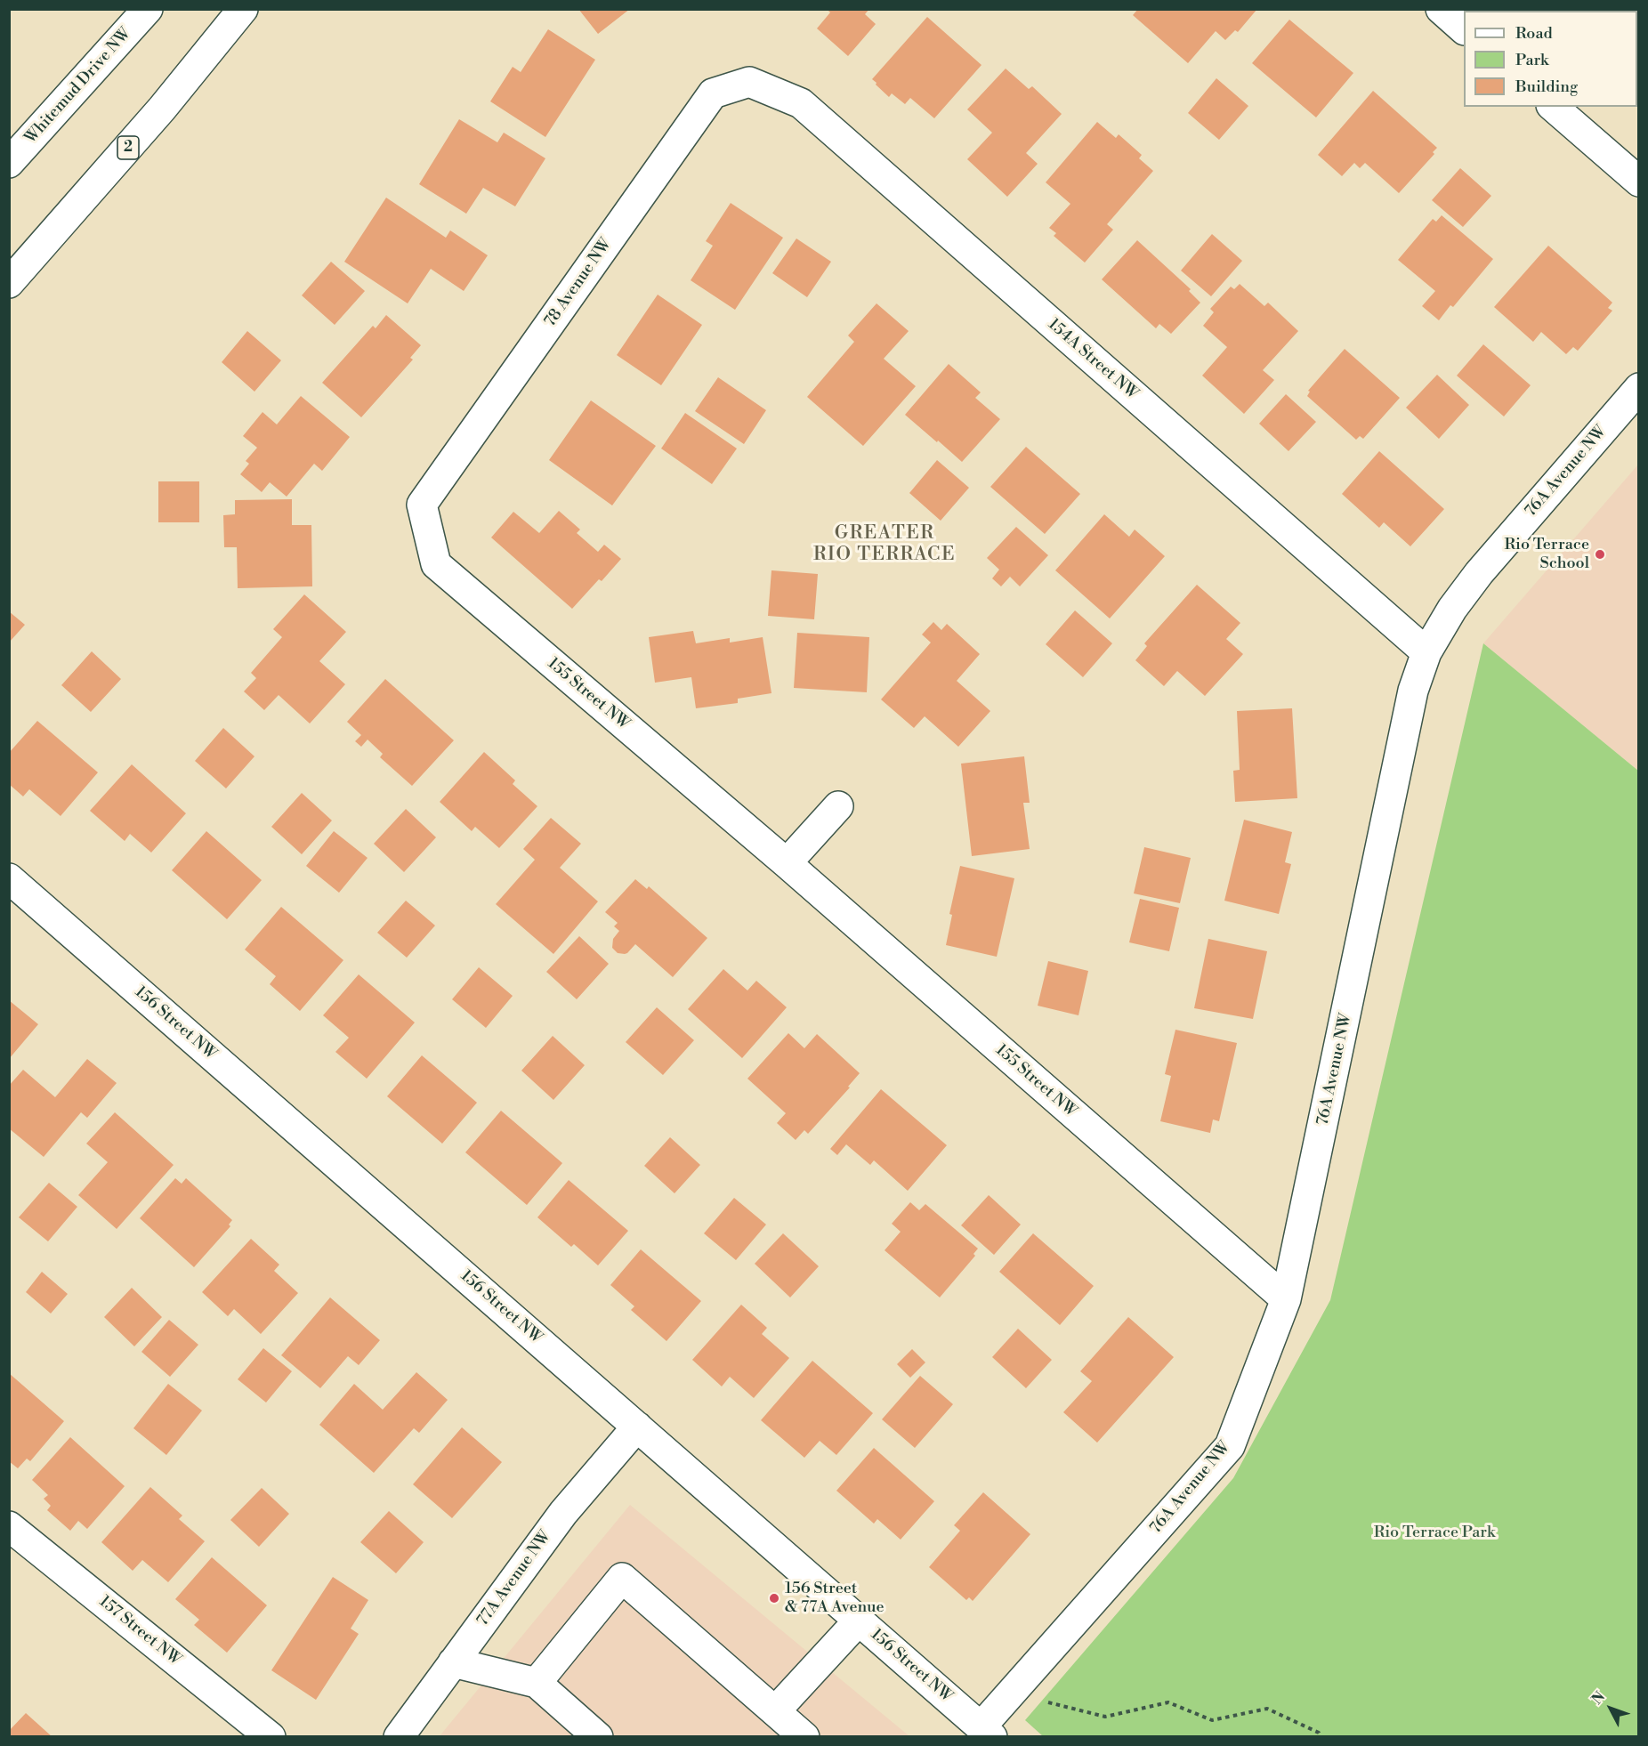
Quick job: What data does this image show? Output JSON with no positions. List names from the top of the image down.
{
  "streets": {
    "main road": [
      "Whitemud Drive NW",
      "2",
      "78 Avenue NW",
      "154A Street NW",
      "76A Avenue NW",
      "155 Street NW",
      "156 Street NW",
      "77A Avenue NW",
      "157 Street NW"
    ]
  },
  "crossings": [
    ["78 Avenue NW", "154A Street NW"],
    ["78 Avenue NW", "155 Street NW"],
    ["154A Street NW", "76A Avenue NW"],
    ["76A Avenue NW", "155 Street NW"],
    ["76A Avenue NW", "156 Street NW"],
    ["156 Street NW", "77A Avenue NW"]
  ],
  "districts": ["GREATER RIO TERRACE"],
  "parks": ["Rio Terrace Park"],
  "places": ["Rio Terrace School", "156 Street & 77A Avenue"],
  "legend": ["Road", "Park", "Building"],
  "north": "top left"
}
